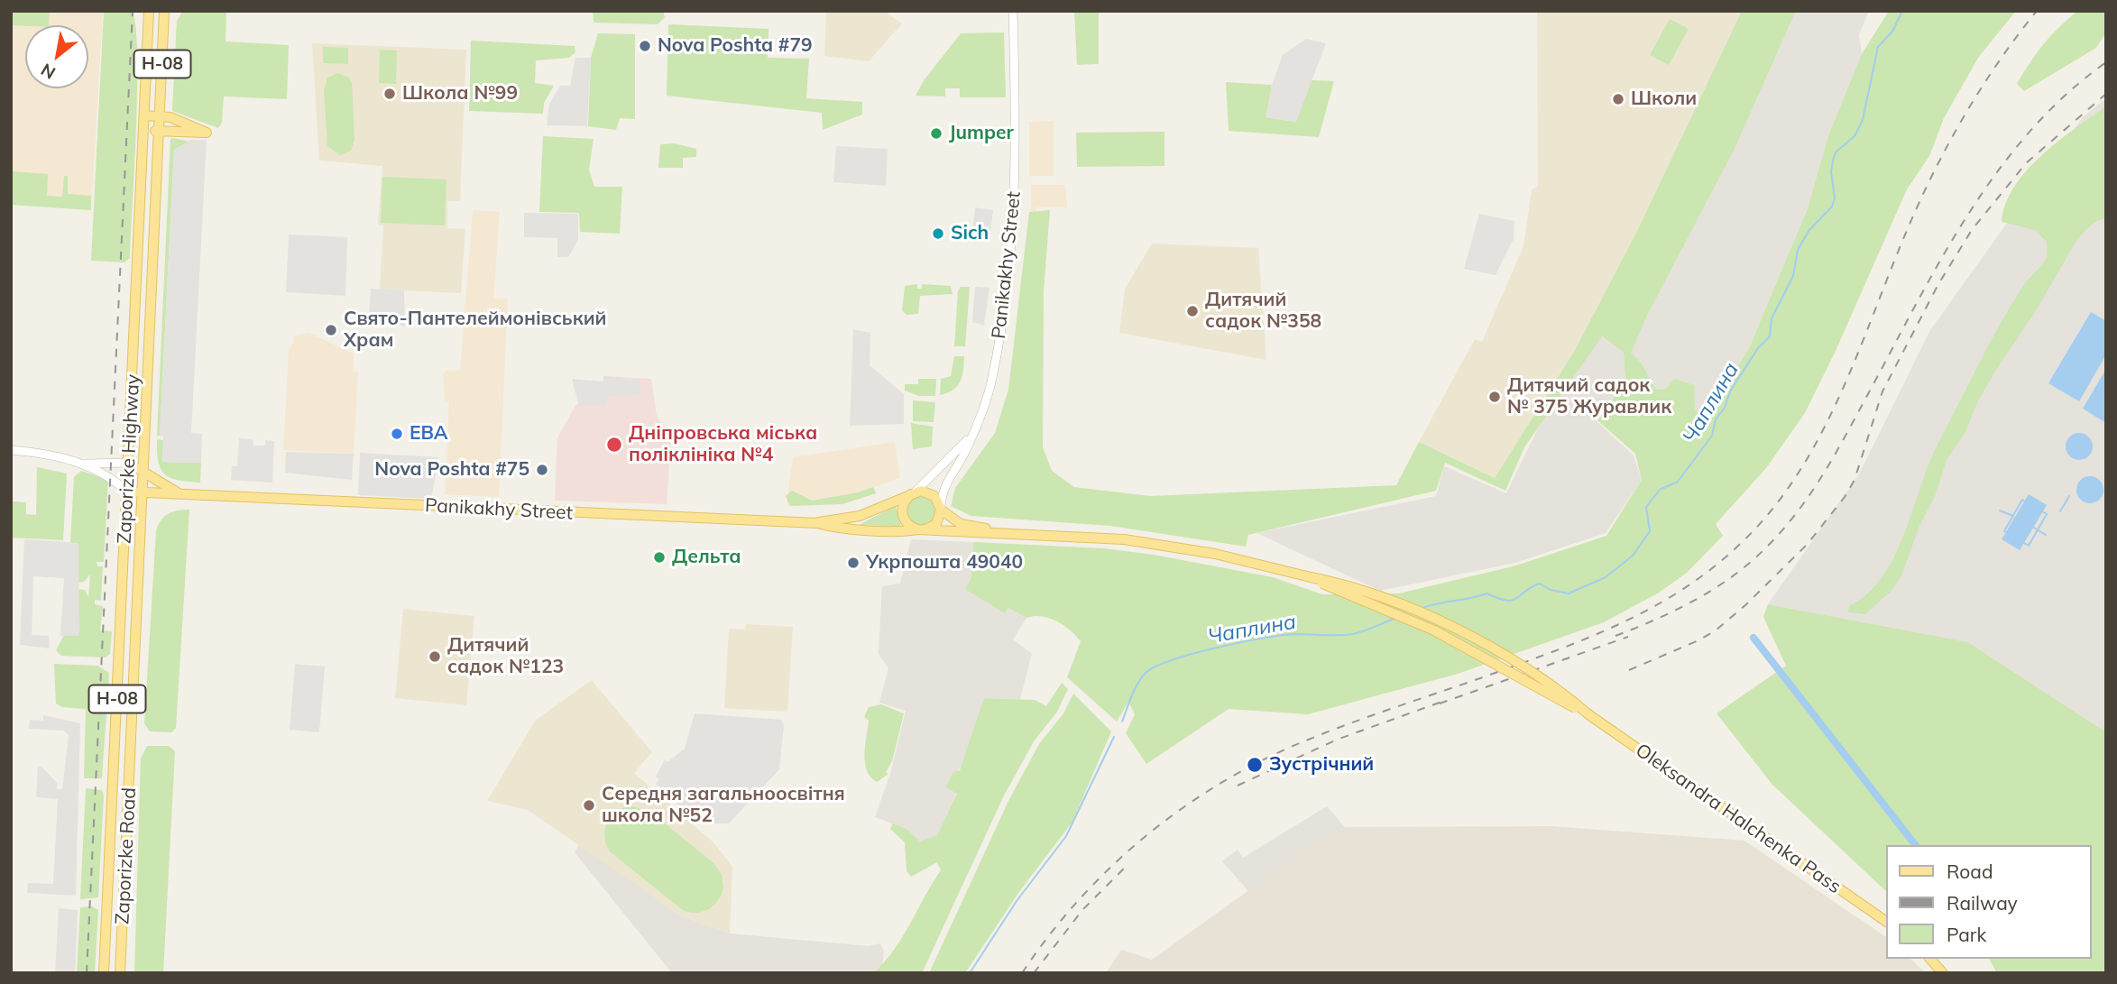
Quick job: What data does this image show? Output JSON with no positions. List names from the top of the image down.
{
  "streets": {
    "main road": [
      "Н-08",
      "Panikakhy Street",
      "Zaporizke Highway",
      "Oleksandra Halchenka Pass"
    ]
  },
  "crossings": [
    ["Panikakhy Street", "Zaporizke Highway"],
    ["Panikakhy Street", "Oleksandra Halchenka Pass"]
  ],
  "water": ["Чаплина"],
  "places": [
    "Nova Poshta #79",
    "Школа №99",
    "Школи",
    "Jumper",
    "Sich",
    "Дитячий садок №358",
    "Свято-Пантелеймонівський Храм",
    "Дитячий садок № 375 Журавлик",
    "ЕВА",
    "Дніпровська міська поліклініка №4",
    "Nova Poshta #75",
    "Дельта",
    "Укрпошта 49040",
    "Дитячий садок №123",
    "Зустрічний",
    "Середня загальноосвітня школа №52"
  ],
  "legend": ["Road", "Railway", "Park"],
  "north": "bottom left"
}
